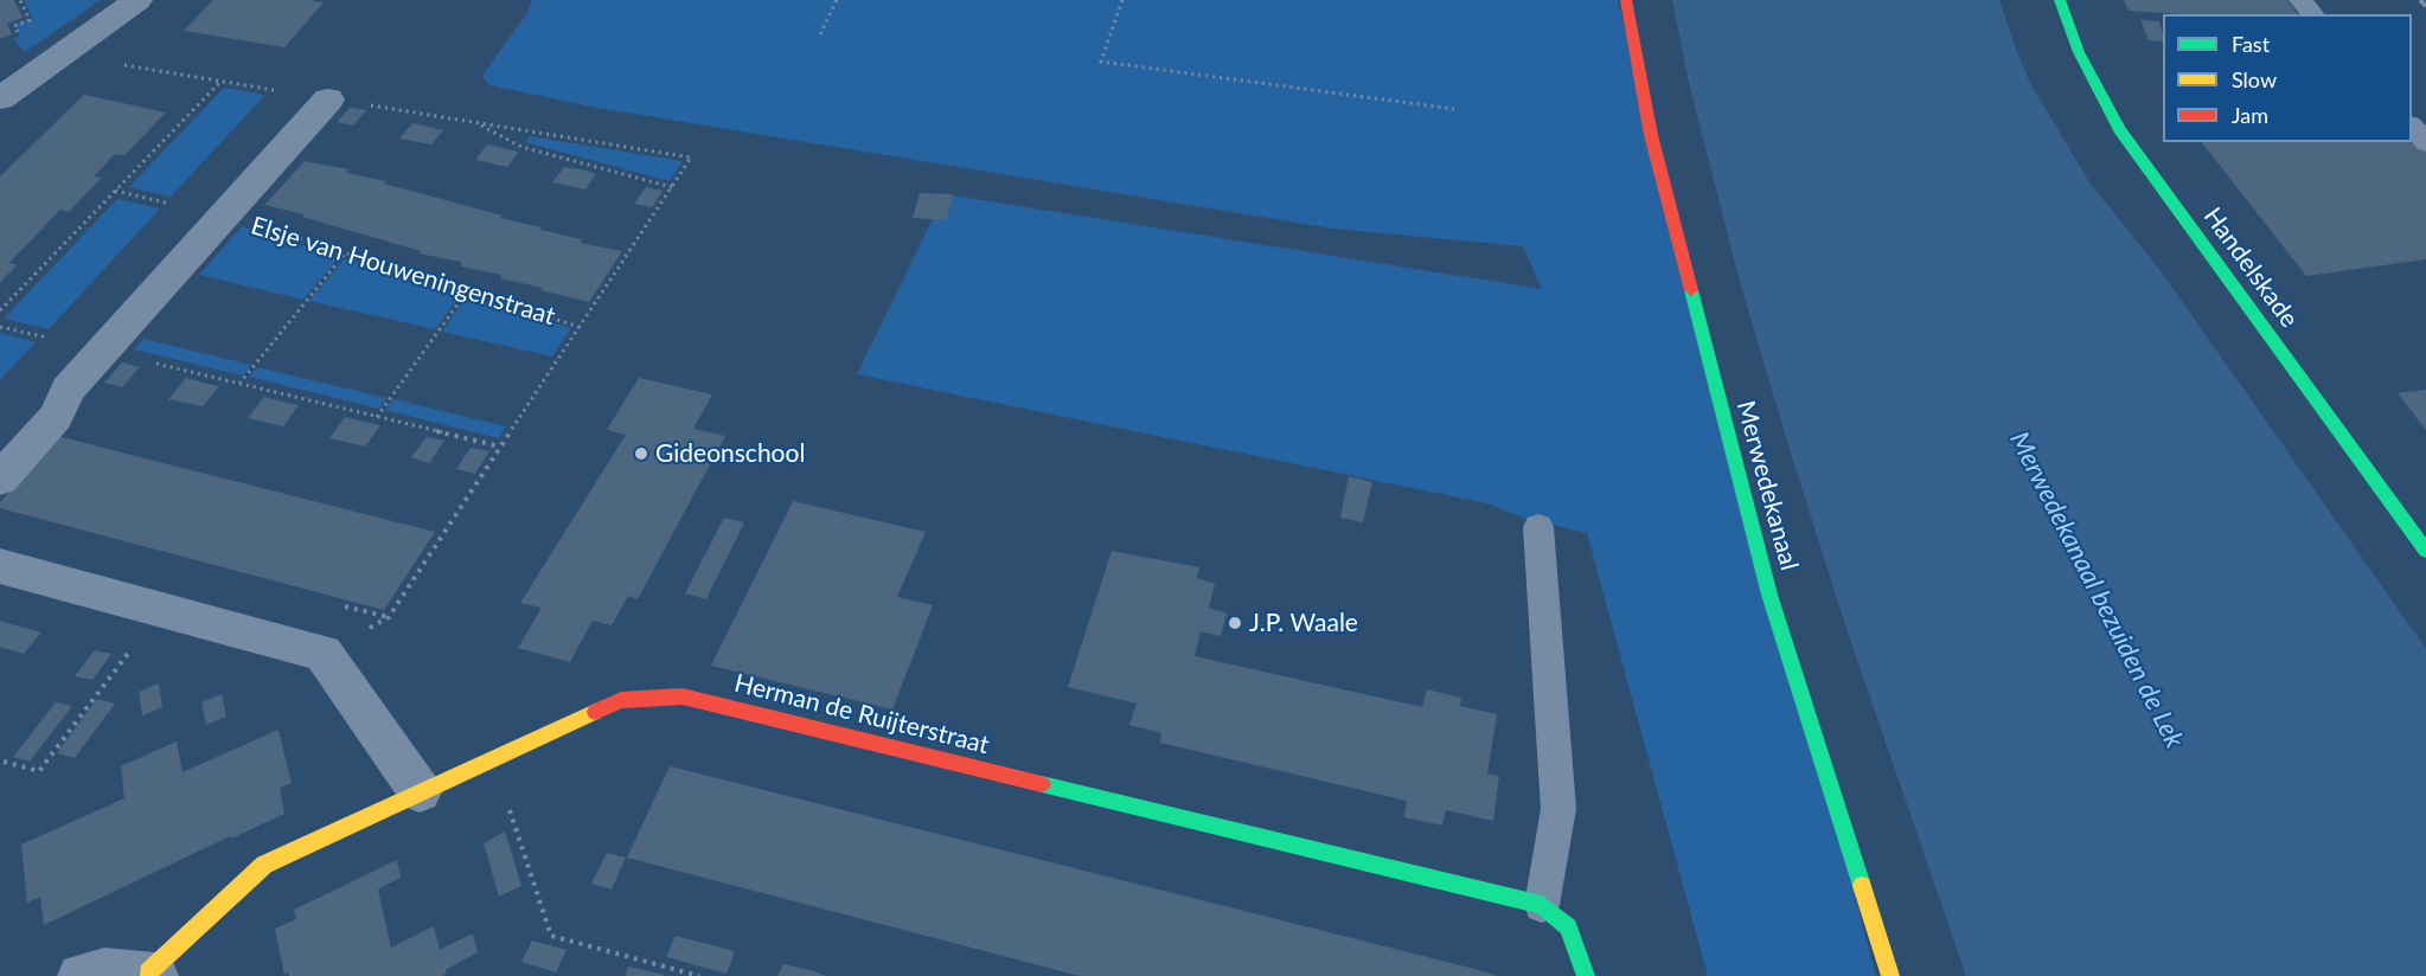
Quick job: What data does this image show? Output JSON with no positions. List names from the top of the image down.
{
  "streets": {
    "street": [
      "Handelskade",
      "Elsje van Houweningenstraat",
      "Merwedekanaal",
      "Herman de Ruijterstraat"
    ]
  },
  "water": ["Merwedekanaal bezuiden de Lek"],
  "places": ["Gideonschool", "J.P. Waale"],
  "legend": ["Fast", "Slow", "Jam"]
}
